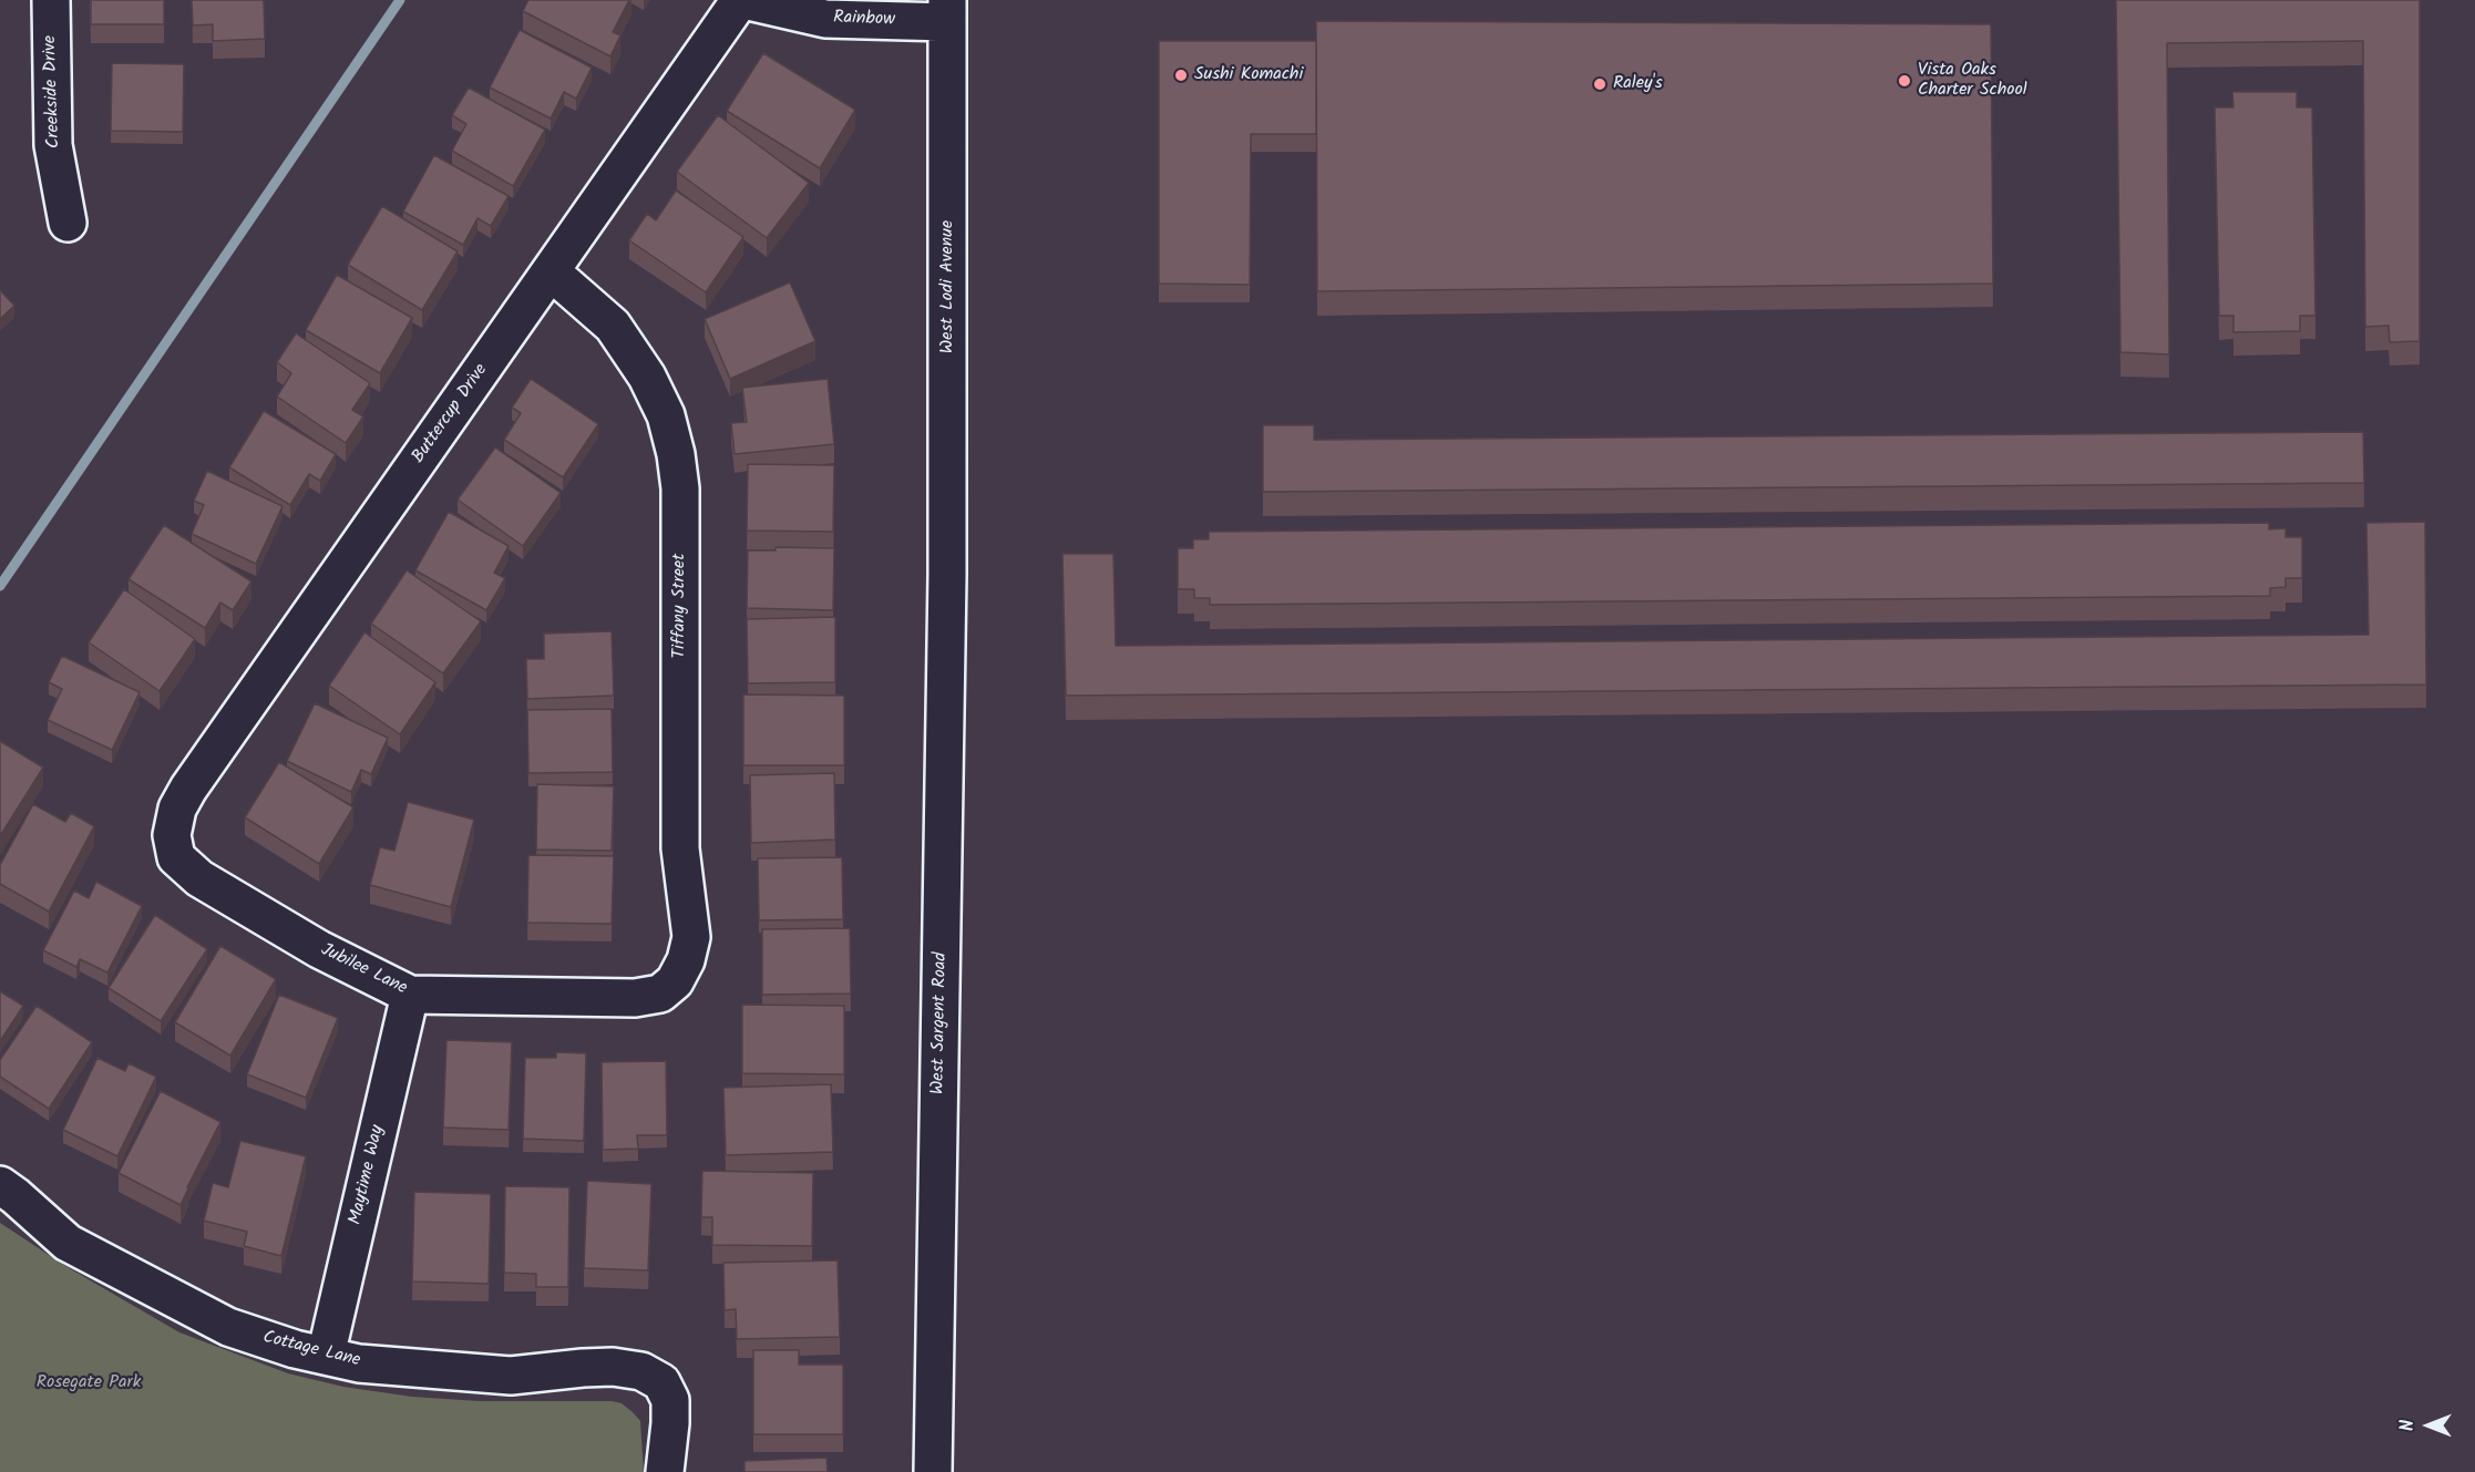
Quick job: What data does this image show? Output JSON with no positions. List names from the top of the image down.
{
  "streets": {
    "street": [
      "Rainbow",
      "Creekside Drive",
      "West Lodi Avenue",
      "Buttercup Drive",
      "Tiffany Street",
      "Jubilee Lane",
      "West Sargent Road",
      "Maytime Way",
      "Cottage Lane"
    ]
  },
  "crossings": [
    ["Rainbow", "West Lodi Avenue"],
    ["Rainbow", "Buttercup Drive"],
    ["West Lodi Avenue", "West Sargent Road"],
    ["Buttercup Drive", "Tiffany Street"],
    ["Buttercup Drive", "Jubilee Lane"],
    ["Tiffany Street", "Jubilee Lane"],
    ["Jubilee Lane", "Maytime Way"],
    ["Maytime Way", "Cottage Lane"]
  ],
  "parks": ["Rosegate Park"],
  "places": ["Sushi Komachi", "Vista Oaks Charter School", "Raley's"],
  "north": "left"
}
